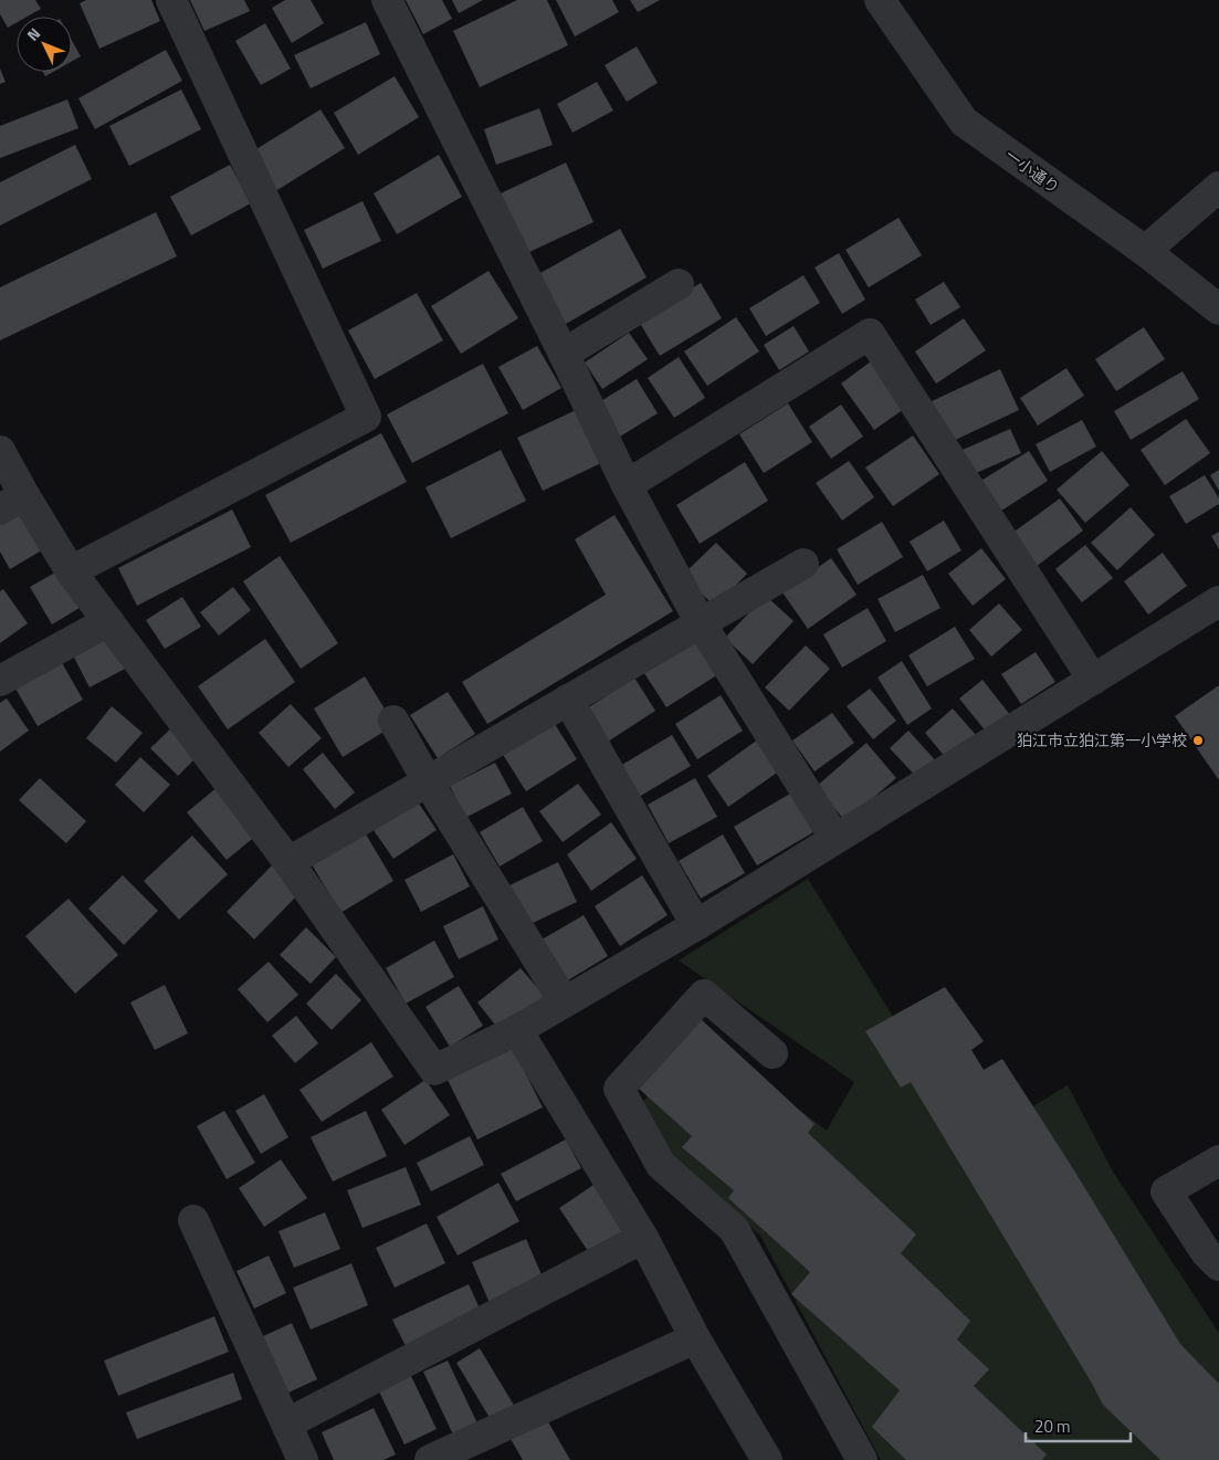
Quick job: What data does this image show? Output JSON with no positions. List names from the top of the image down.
{
  "streets": {
    "street": ["一小通り"]
  },
  "places": ["狛江市立狛江第一小学校"],
  "scale_bar": "20 m",
  "north": "top left"
}
